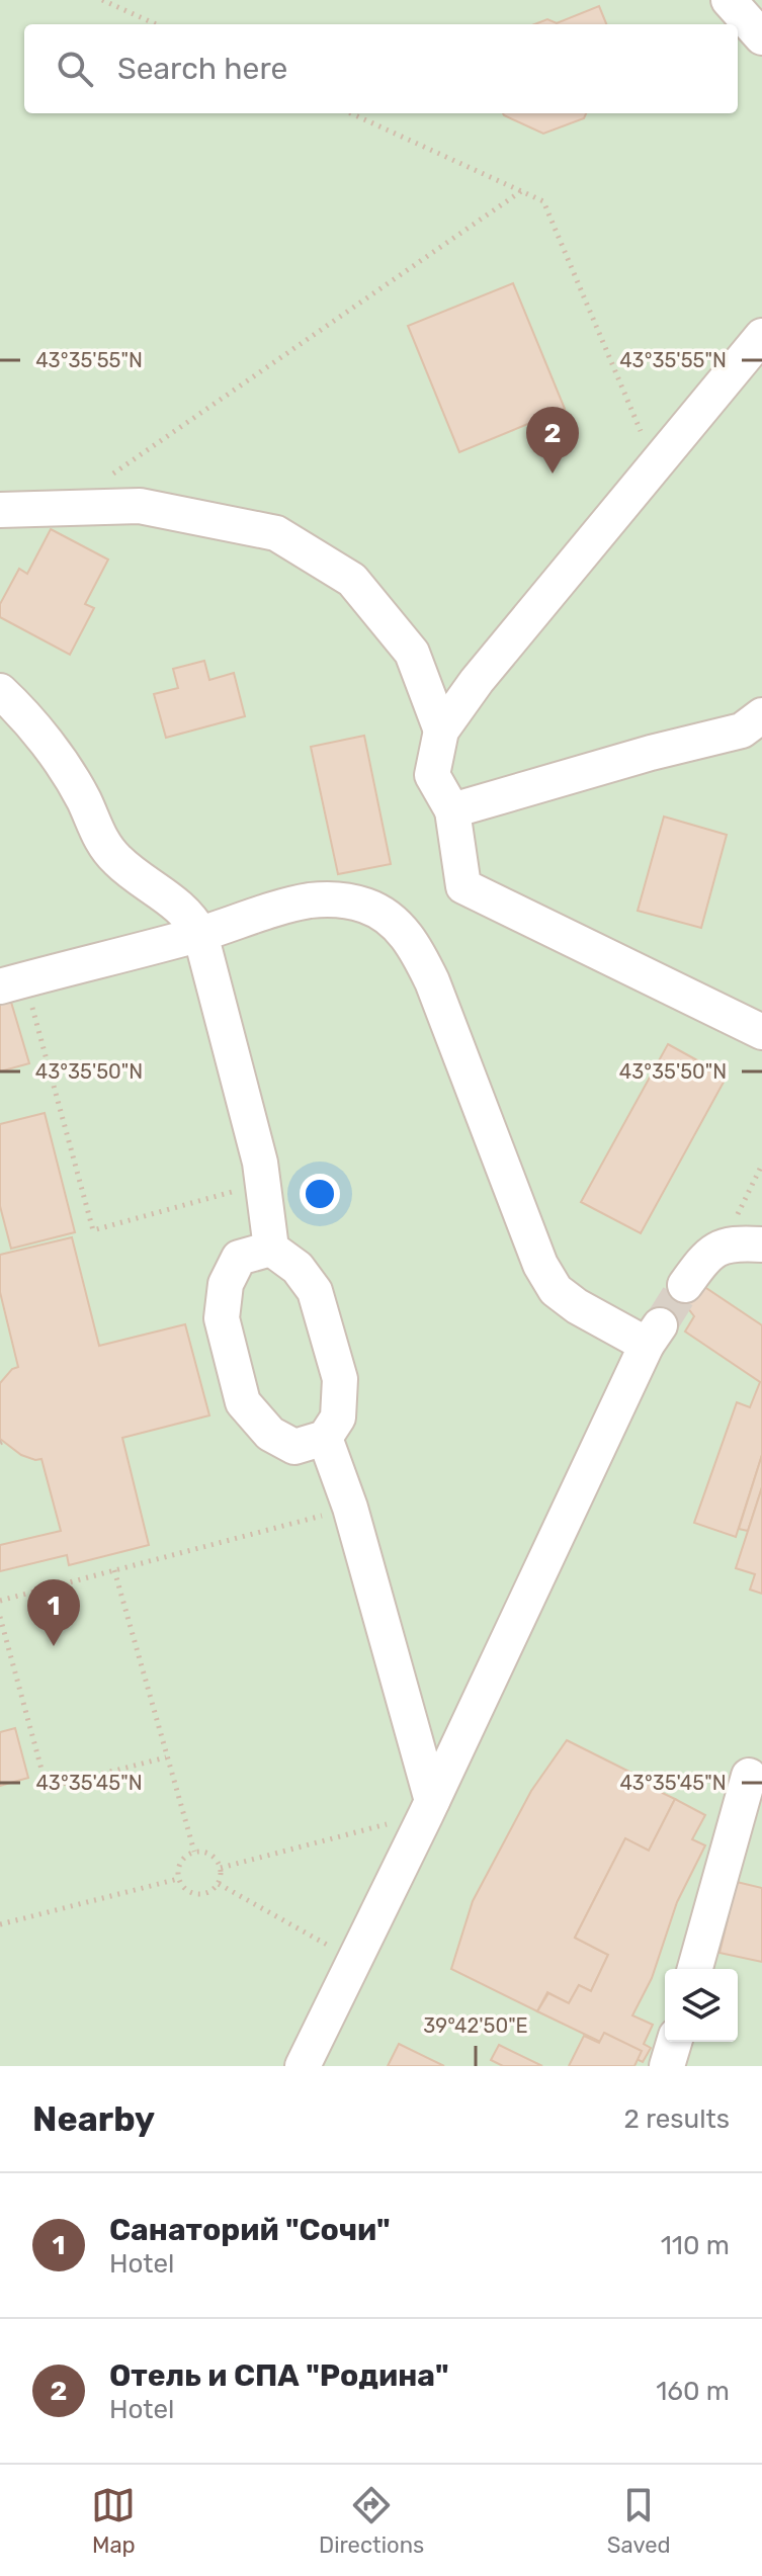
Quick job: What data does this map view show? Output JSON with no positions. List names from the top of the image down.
{
  "page": {
    "search": "Search here",
    "pins": ["2", "1"],
    "heading": ["Nearby", "2 results"],
    "list": [
      {
        "mark": "1",
        "name": "Санаторий \"Сочи\"",
        "note": "Hotel",
        "value": "110 m"
      },
      {
        "mark": "2",
        "name": "Отель и СПА \"Родина\"",
        "note": "Hotel",
        "value": "160 m"
      }
    ],
    "nav": ["Map", "Directions", "Saved"]
  },
  "coordinates": [
    "43°35'55\"N",
    "43°35'50\"N",
    "43°35'45\"N",
    "39°42'50\"E"
  ]
}
